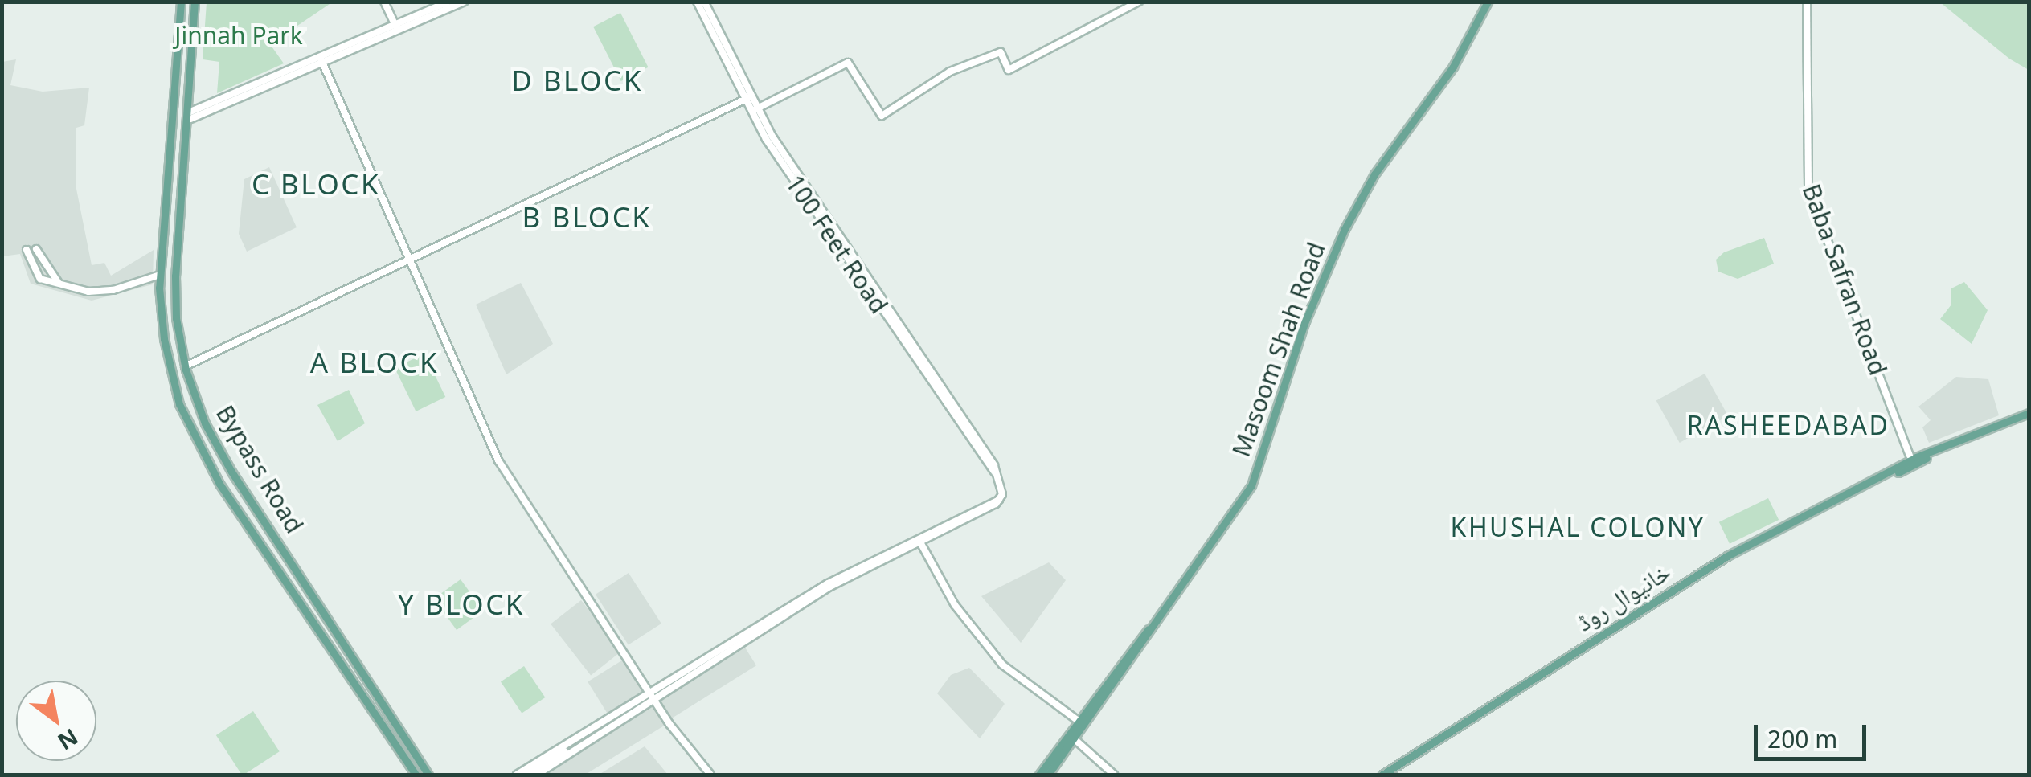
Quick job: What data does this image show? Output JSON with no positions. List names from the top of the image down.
{
  "streets": {
    "main road": [
      "100 Feet Road",
      "Baba Safran Road",
      "Masoom Shah Road",
      "Bypass Road",
      "خانیوال روڈ"
    ]
  },
  "districts": [
    "D BLOCK",
    "C BLOCK",
    "B BLOCK",
    "A BLOCK",
    "RASHEEDABAD",
    "KHUSHAL COLONY",
    "Y BLOCK"
  ],
  "parks": ["Jinnah Park"],
  "scale_bar": "200 m",
  "north": "bottom right"
}
